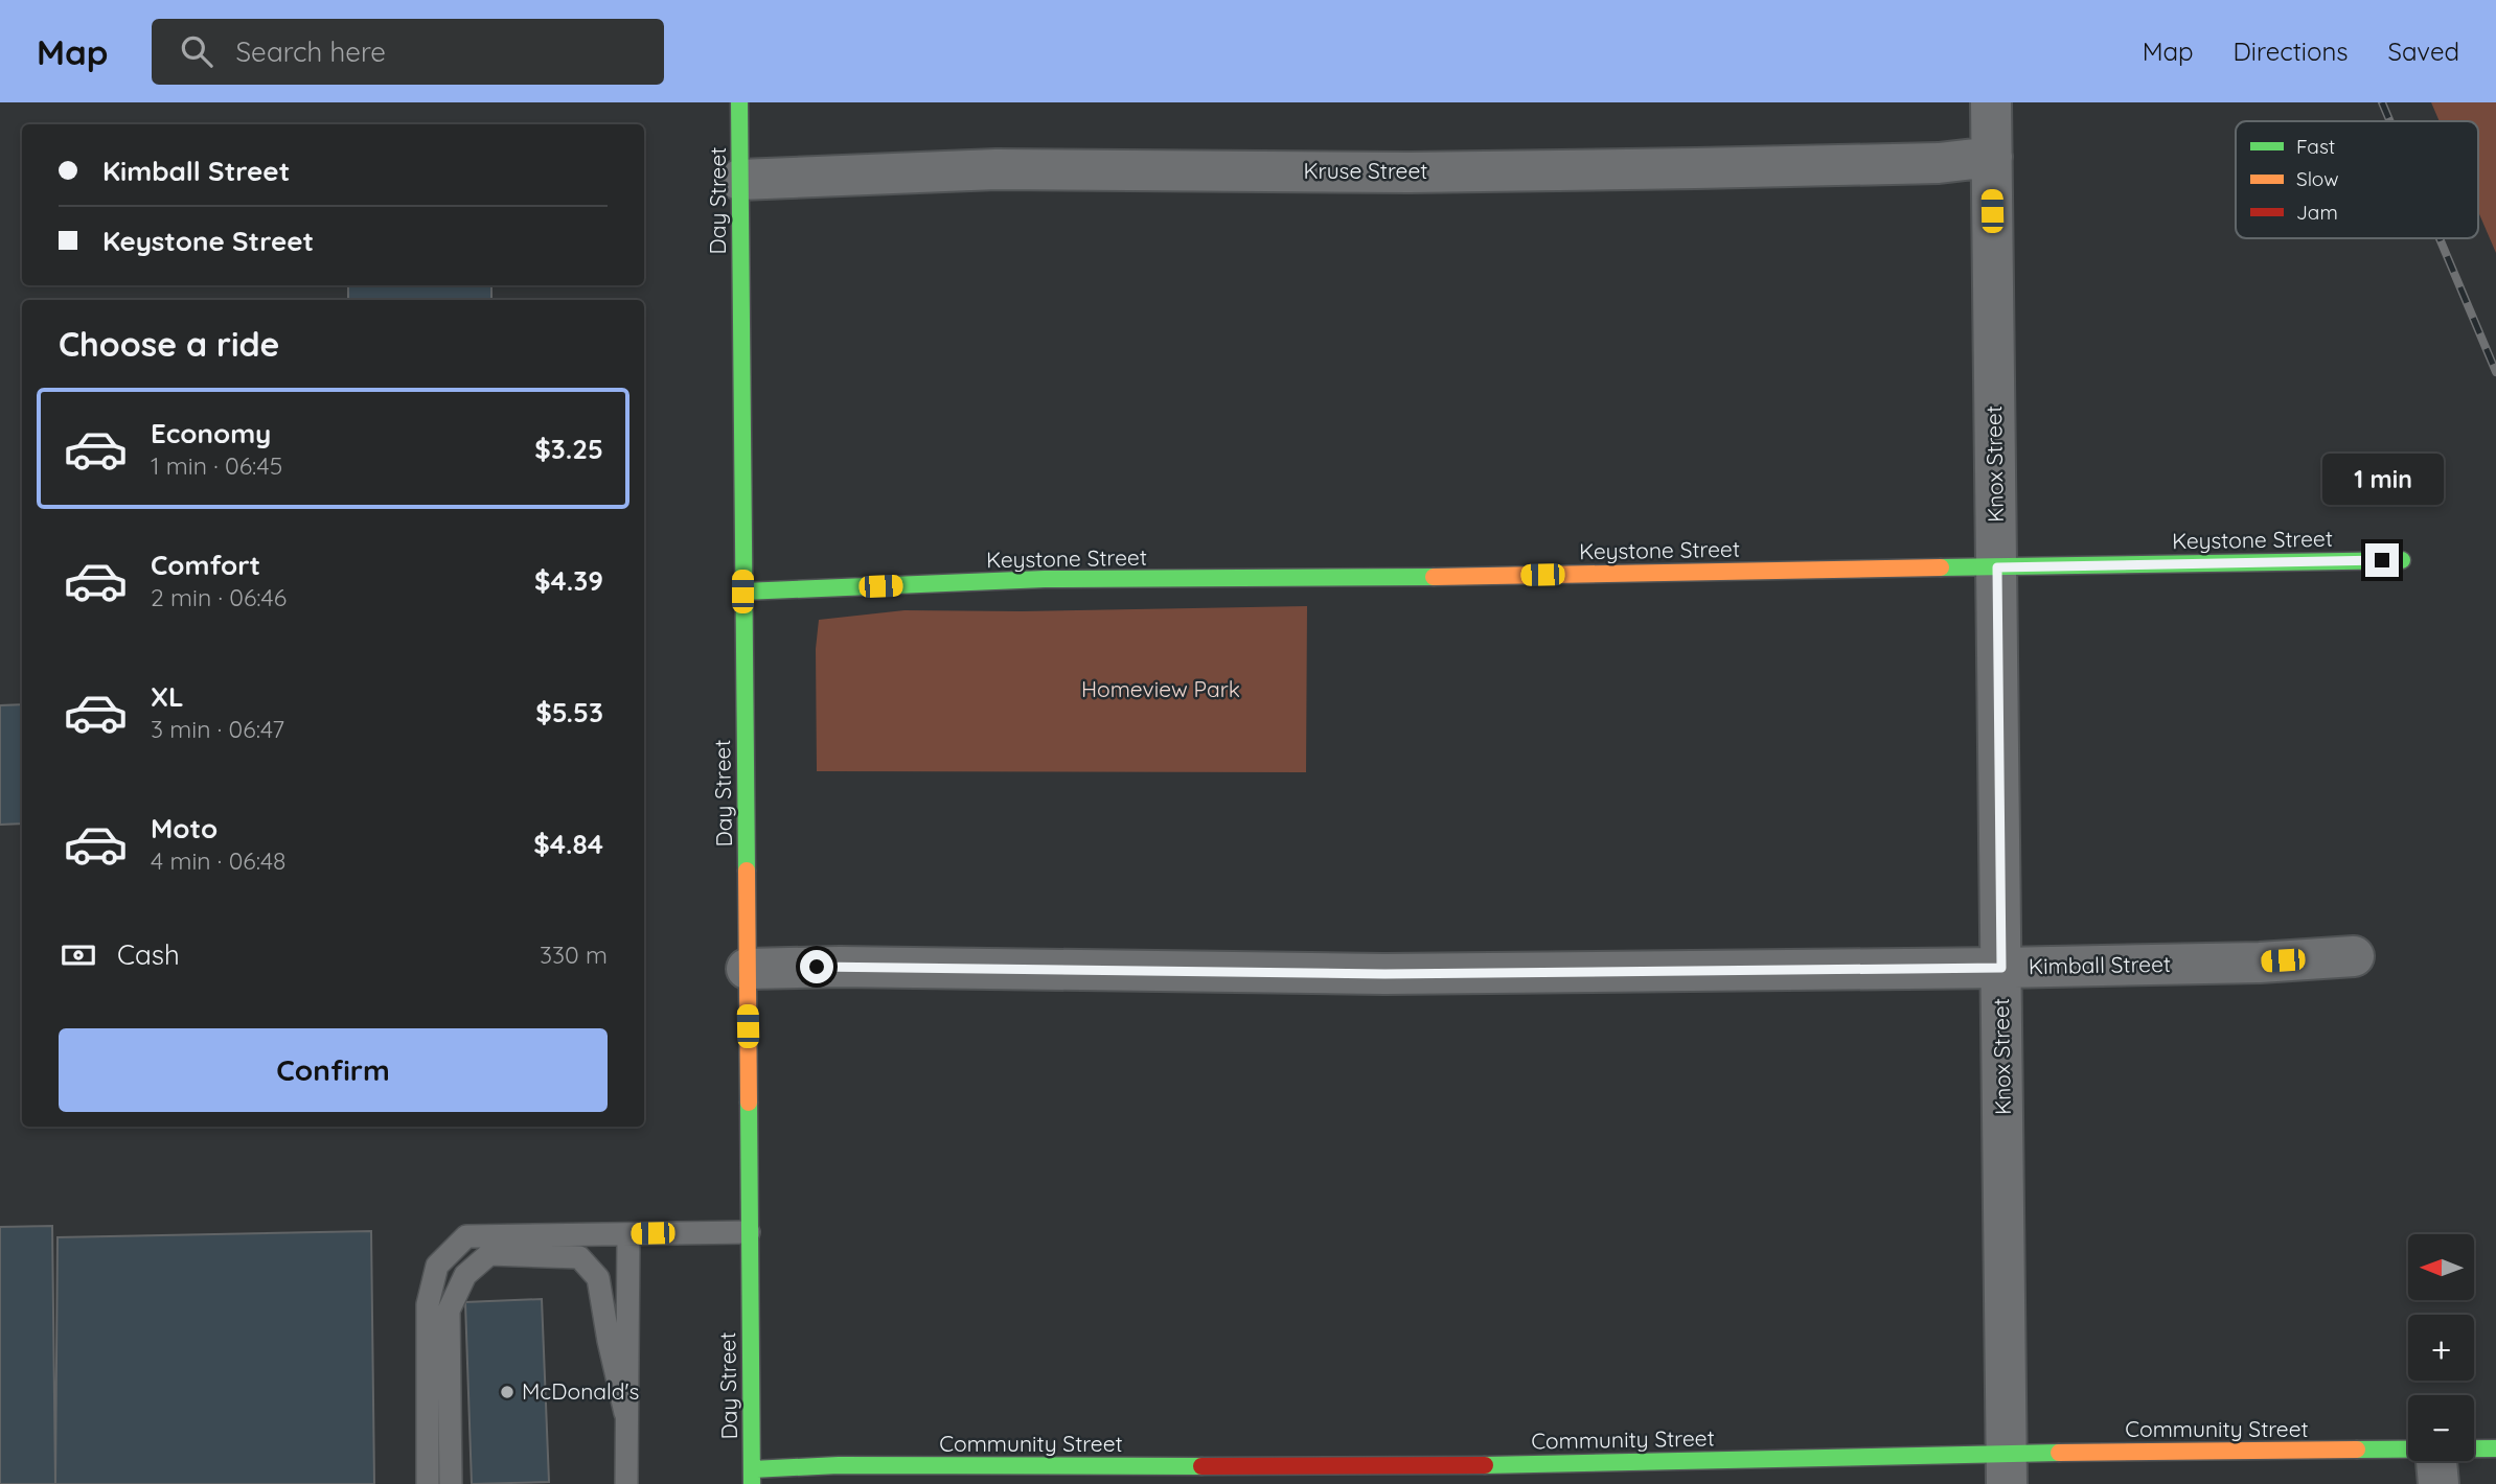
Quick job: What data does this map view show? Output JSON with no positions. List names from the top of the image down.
{
  "streets": {
    "street": [
      "Kruse Street",
      "Day Street",
      "Knox Street",
      "Keystone Street",
      "Kimball Street",
      "Community Street"
    ]
  },
  "crossings": [
    ["Kruse Street", "Day Street"],
    ["Kruse Street", "Knox Street"],
    ["Day Street", "Keystone Street"],
    ["Day Street", "Kimball Street"],
    ["Day Street", "Community Street"],
    ["Knox Street", "Keystone Street"],
    ["Knox Street", "Kimball Street"],
    ["Knox Street", "Community Street"]
  ],
  "parks": ["Homeview Park"],
  "places": ["McDonald's"],
  "legend": ["Fast", "Slow", "Jam"],
  "north": "left",
  "page": {
    "header": "Map",
    "search": "Search here",
    "nav": ["Map", "Directions", "Saved"],
    "banner": ["Kimball Street", "Keystone Street"],
    "heading": "Choose a ride",
    "list": [
      {
        "name": "Economy",
        "note": "1 min · 06:45",
        "value": "$3.25"
      },
      {
        "name": "Comfort",
        "note": "2 min · 06:46",
        "value": "$4.39"
      },
      {
        "name": "XL",
        "note": "3 min · 06:47",
        "value": "$5.53"
      },
      {
        "name": "Moto",
        "note": "4 min · 06:48",
        "value": "$4.84"
      }
    ],
    "bubble": "1 min",
    "pay": ["Cash", "330 m"],
    "buttons": "Confirm",
    "map_buttons": ["+", "−"]
  }
}
